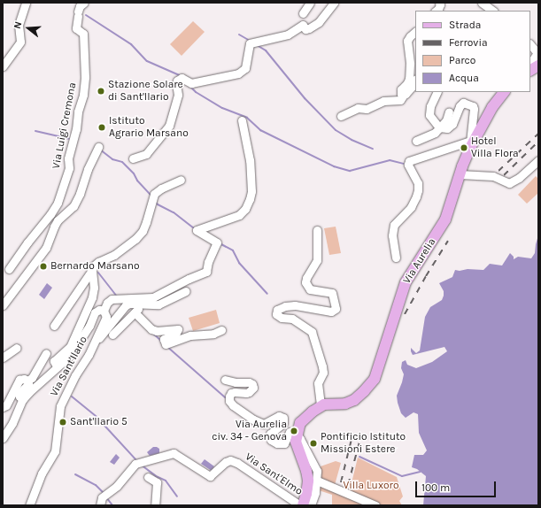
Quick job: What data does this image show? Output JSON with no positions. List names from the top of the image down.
{
  "streets": {
    "main road": ["Via Aurelia"],
    "street": ["Via Luigi Cremona", "Via Sant'Ilario", "Via Sant'Elmo"]
  },
  "parks": ["Villa Luxoro"],
  "places": [
    "Stazione Solare di Sant'Ilario",
    "Istituto Agrario Marsano",
    "Hotel Villa Flora",
    "Bernardo Marsano",
    "Sant'Ilario 5",
    "Via Aurelia civ. 34 - Genova",
    "Pontificio Istituto Missioni Estere"
  ],
  "legend": [
    "Strada",
    "Ferrovia",
    "Parco",
    "Acqua"
  ],
  "scale_bar": "100 m",
  "north": "left"
}
